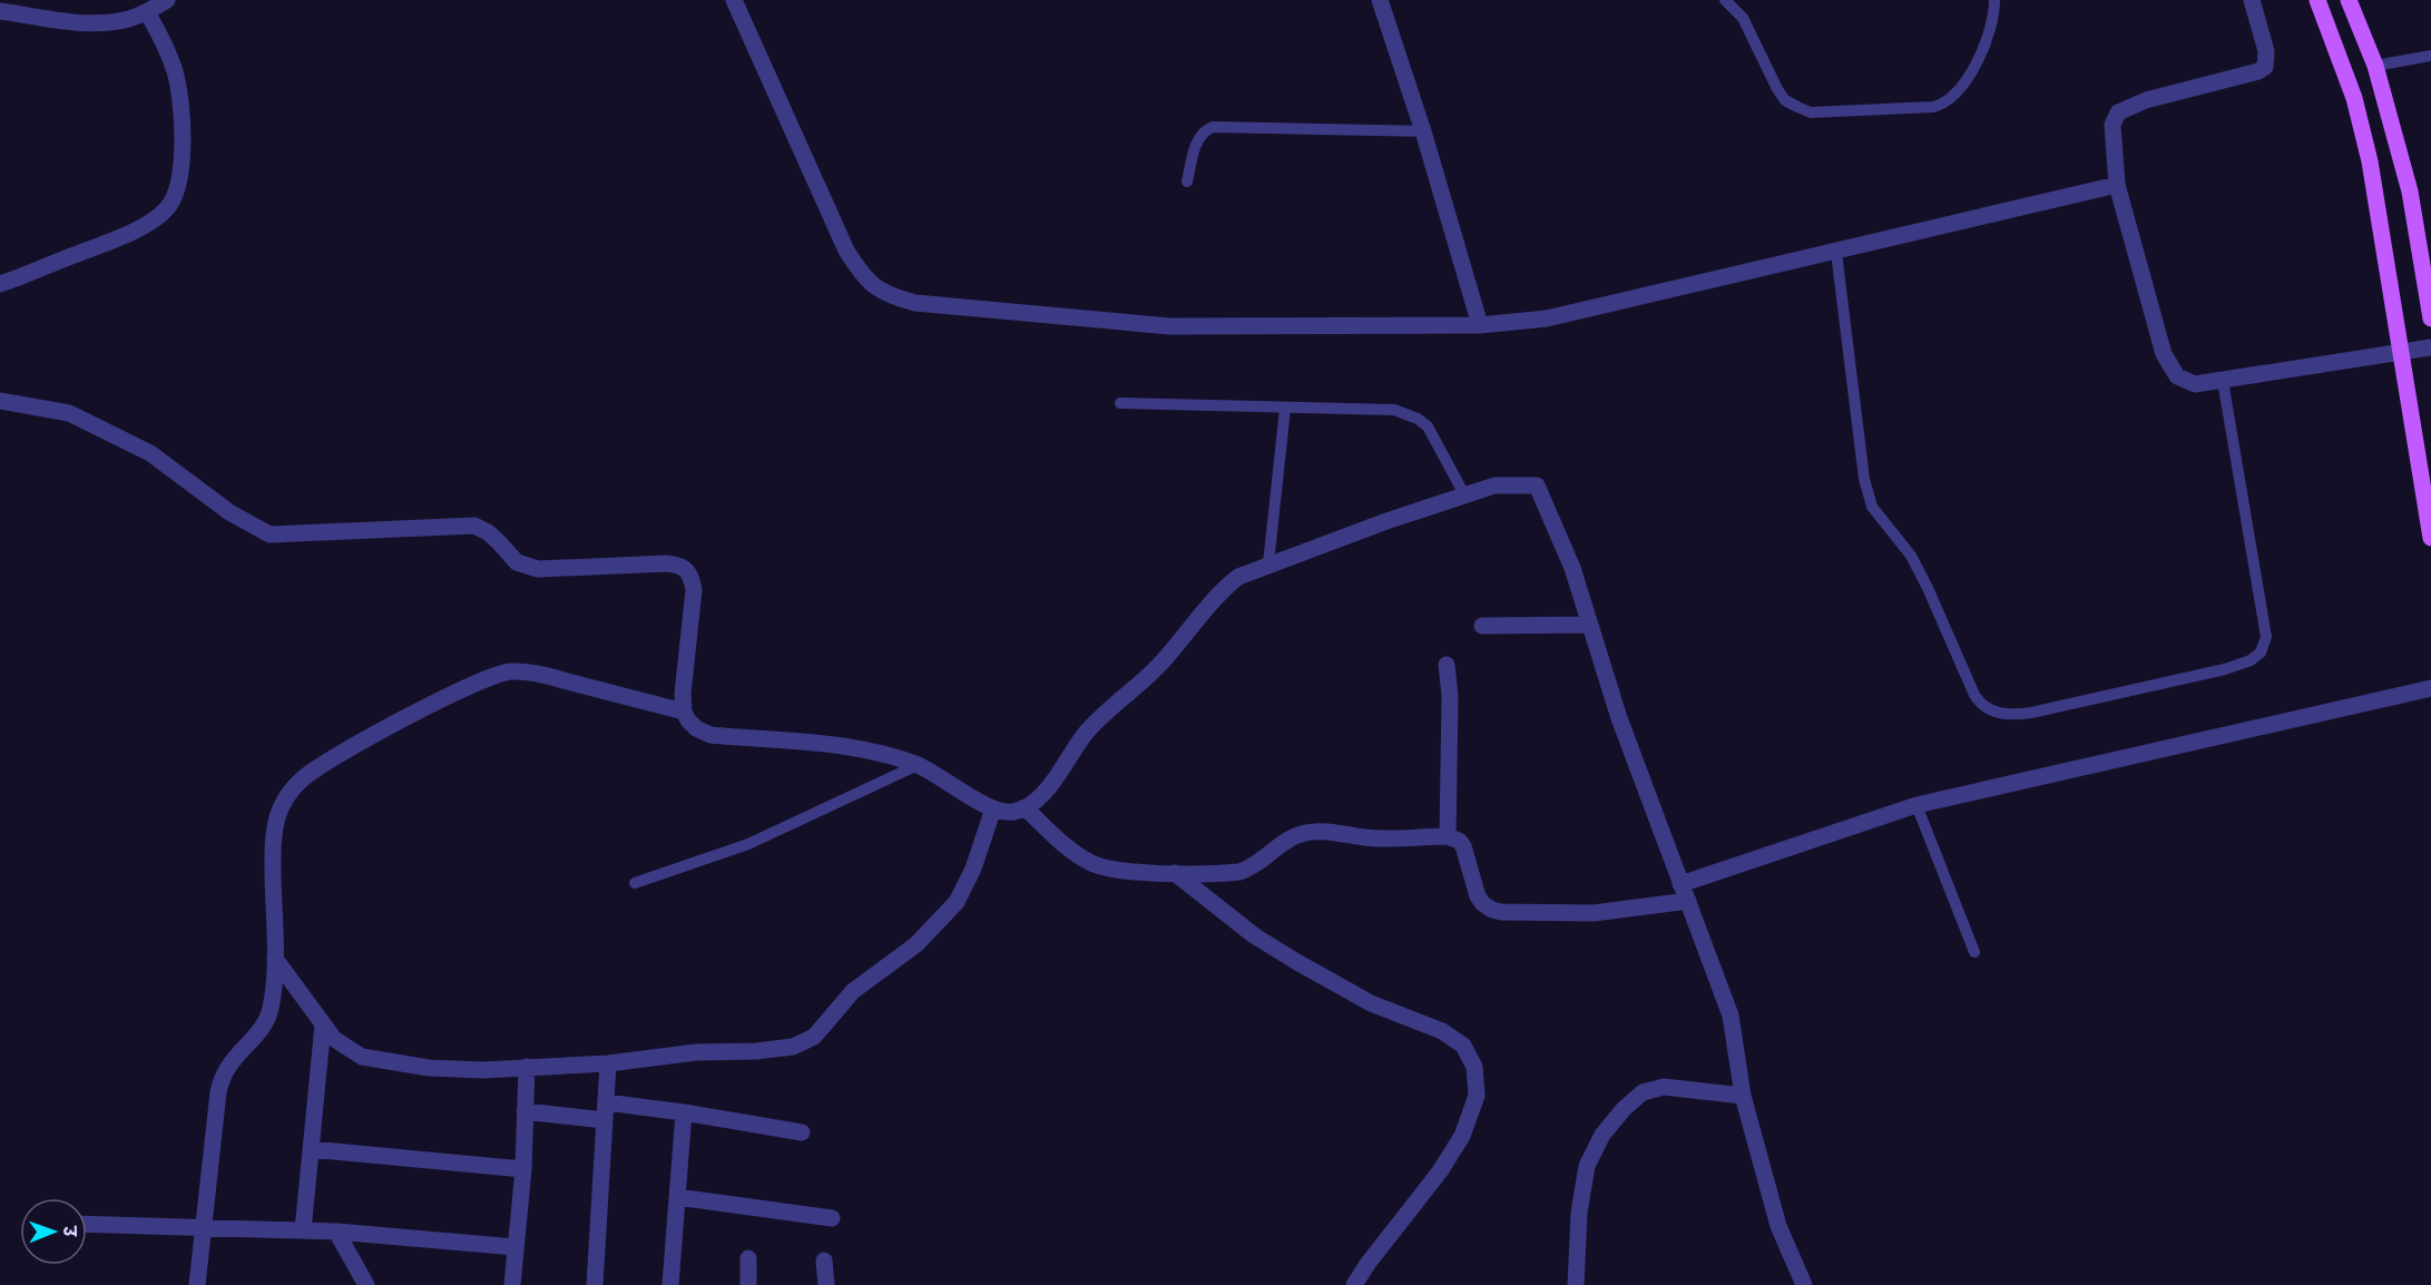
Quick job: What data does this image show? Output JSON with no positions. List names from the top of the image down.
{
  "north": "right"
}
